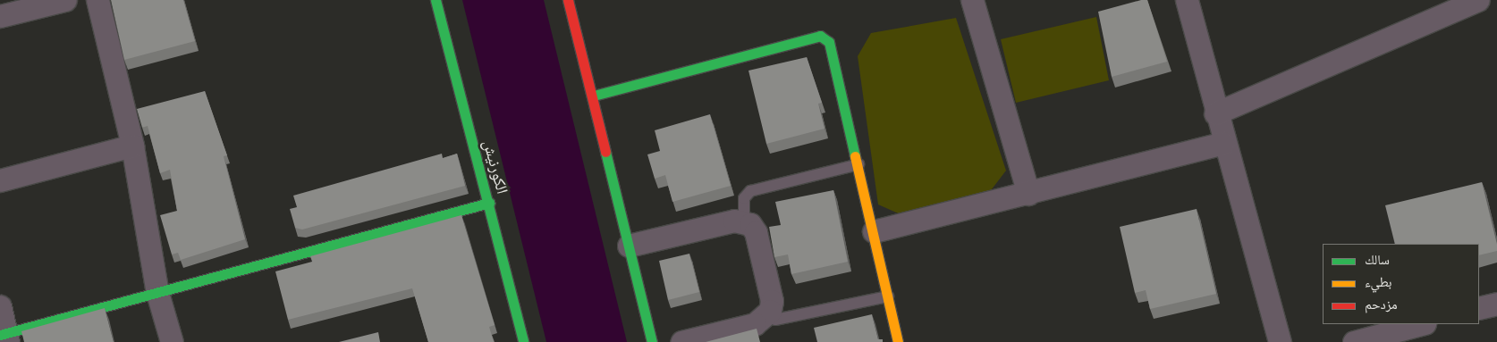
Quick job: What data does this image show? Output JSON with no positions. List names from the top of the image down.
{
  "streets": {
    "street": ["الكورنيش"]
  },
  "legend": ["سالك", "بطيء", "مزدحم"]
}
